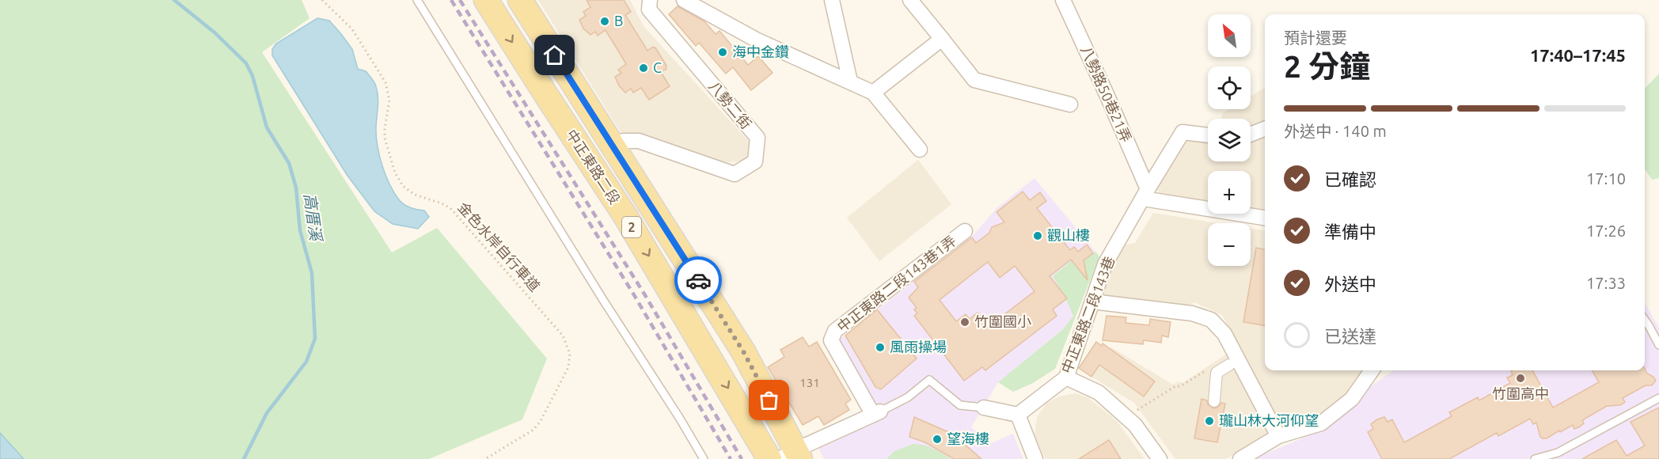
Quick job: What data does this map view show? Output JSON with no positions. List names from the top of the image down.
{
  "streets": {
    "main road": ["中正東路二段", "2"],
    "street": [
      "八勢路50巷21弄",
      "八勢二街",
      "中正東路二段143巷1弄",
      "中正東路二段143巷"
    ],
    "path": ["金色水岸自行車道"]
  },
  "crossings": [
    ["八勢路50巷21弄", "中正東路二段143巷"],
    ["八勢二街", "中正東路二段"]
  ],
  "water": ["高厝溪"],
  "places": [
    "B",
    "海中金鑽",
    "C",
    "觀山樓",
    "竹圍國小",
    "風雨操場",
    "竹圍高中",
    "瓏山林大河仰望",
    "望海樓"
  ],
  "house_numbers": ["131"],
  "north": "top left",
  "page": {
    "map_buttons": ["+", "−"],
    "heading": ["2 分鐘", "預計還要", "17:40–17:45"],
    "bar": "外送中 · 140 m",
    "list": [
      ["已確認", "17:10"],
      ["準備中", "17:26"],
      ["外送中", "17:33"],
      "已送達"
    ]
  }
}
